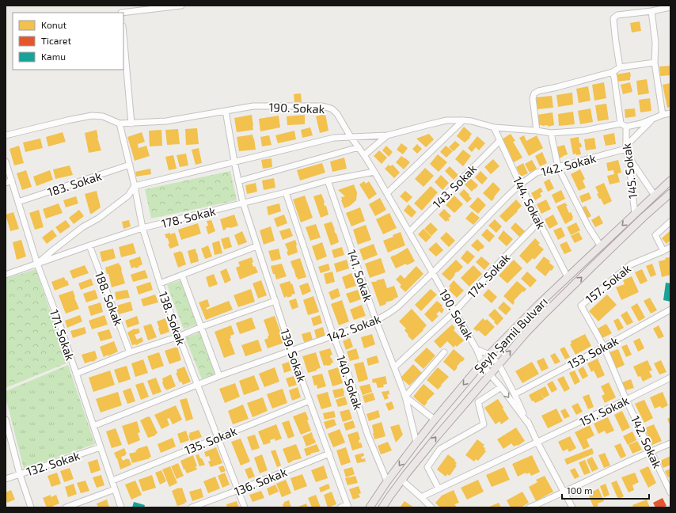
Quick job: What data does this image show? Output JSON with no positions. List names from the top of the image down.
{
  "streets": {
    "main road": ["Şeyh Şamil Bulvarı"],
    "street": [
      "190. Sokak",
      "142. Sokak",
      "145. Sokak",
      "183. Sokak",
      "143. Sokak",
      "144. Sokak",
      "178. Sokak",
      "141. Sokak",
      "174. Sokak",
      "157. Sokak",
      "188. Sokak",
      "138. Sokak",
      "171. Sokak",
      "153. Sokak",
      "139. Sokak",
      "140. Sokak",
      "151. Sokak",
      "135. Sokak",
      "132. Sokak",
      "136. Sokak"
    ]
  },
  "crossings": [
    ["190. Sokak", "142. Sokak"],
    ["190. Sokak", "143. Sokak"],
    ["190. Sokak", "178. Sokak"],
    ["190. Sokak", "174. Sokak"],
    ["190. Sokak", "138. Sokak"],
    ["190. Sokak", "Şeyh Şamil Bulvarı"],
    ["190. Sokak", "139. Sokak"],
    ["142. Sokak", "145. Sokak"],
    ["142. Sokak", "144. Sokak"],
    ["142. Sokak", "141. Sokak"],
    ["142. Sokak", "157. Sokak"],
    ["142. Sokak", "138. Sokak"],
    ["142. Sokak", "171. Sokak"],
    ["142. Sokak", "153. Sokak"],
    ["142. Sokak", "139. Sokak"],
    ["142. Sokak", "140. Sokak"],
    ["142. Sokak", "151. Sokak"],
    ["145. Sokak", "Şeyh Şamil Bulvarı"],
    ["183. Sokak", "138. Sokak"],
    ["183. Sokak", "171. Sokak"],
    ["143. Sokak", "144. Sokak"],
    ["144. Sokak", "174. Sokak"],
    ["144. Sokak", "Şeyh Şamil Bulvarı"],
    ["178. Sokak", "141. Sokak"],
    ["178. Sokak", "188. Sokak"],
    ["178. Sokak", "138. Sokak"],
    ["178. Sokak", "171. Sokak"],
    ["178. Sokak", "139. Sokak"],
    ["178. Sokak", "140. Sokak"],
    ["141. Sokak", "174. Sokak"],
    ["141. Sokak", "Şeyh Şamil Bulvarı"],
    ["138. Sokak", "135. Sokak"],
    ["138. Sokak", "136. Sokak"],
    ["171. Sokak", "135. Sokak"],
    ["171. Sokak", "132. Sokak"],
    ["Şeyh Şamil Bulvarı", "140. Sokak"],
    ["139. Sokak", "135. Sokak"],
    ["139. Sokak", "136. Sokak"]
  ],
  "legend": ["Konut", "Ticaret", "Kamu"],
  "scale_bar": "100 m"
}
